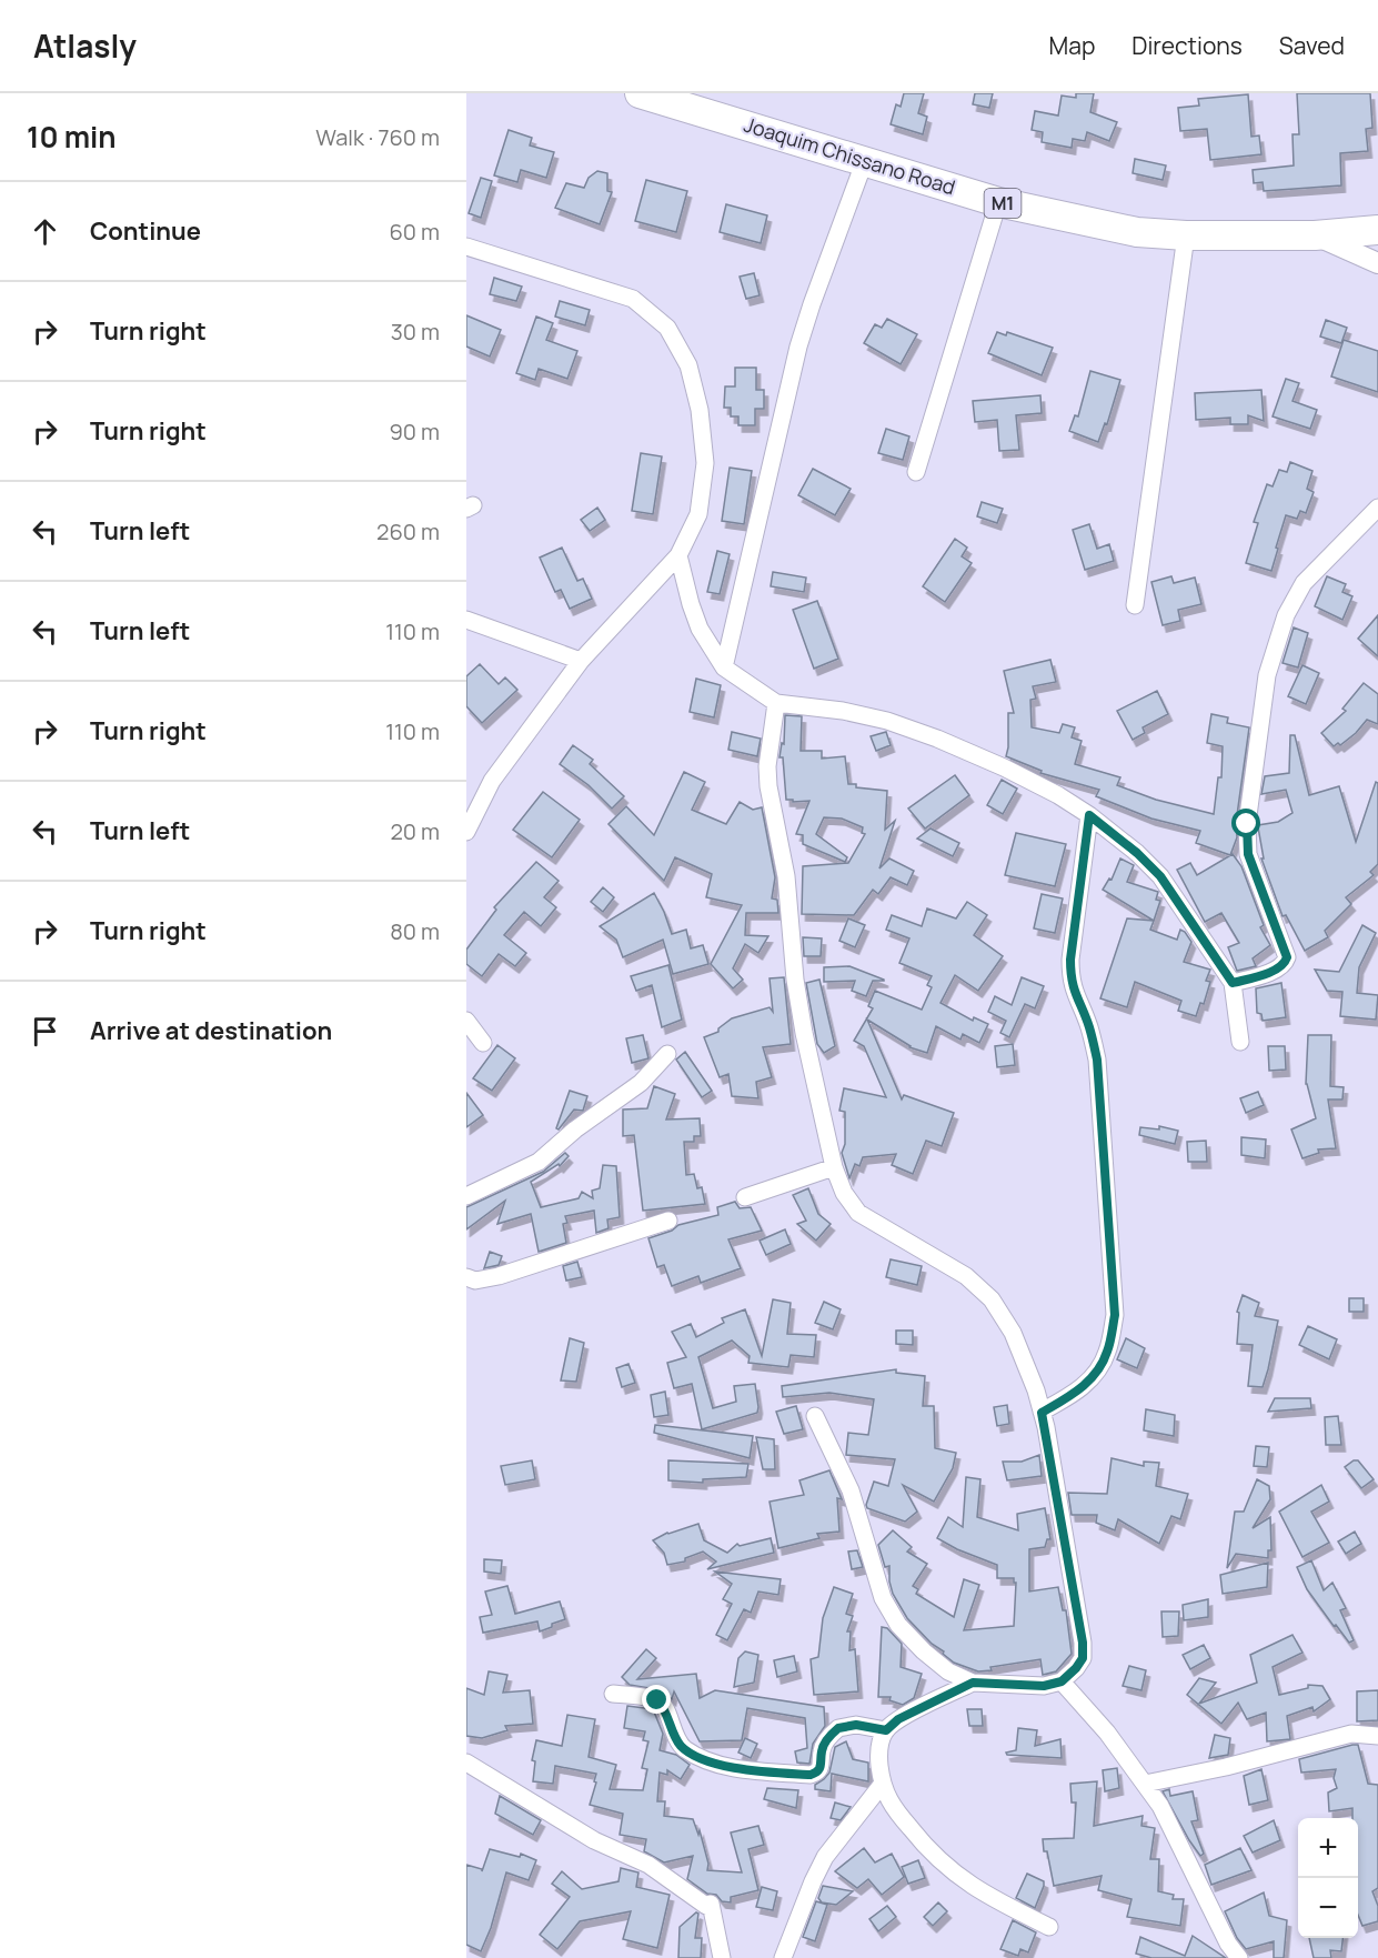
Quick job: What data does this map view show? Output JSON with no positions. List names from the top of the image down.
{
  "streets": {
    "highway": ["Joaquim Chissano Road", "M1"]
  },
  "page": {
    "header": "Atlasly",
    "nav": ["Map", "Directions", "Saved"],
    "heading": ["10 min", "Walk · 760 m"],
    "list": [
      ["Continue", "60 m"],
      ["Turn right", "30 m"],
      ["Turn right", "90 m"],
      ["Turn left", "260 m"],
      ["Turn left", "110 m"],
      ["Turn right", "110 m"],
      ["Turn left", "20 m"],
      ["Turn right", "80 m"],
      "Arrive at destination"
    ],
    "map_buttons": ["+", "−"]
  }
}
